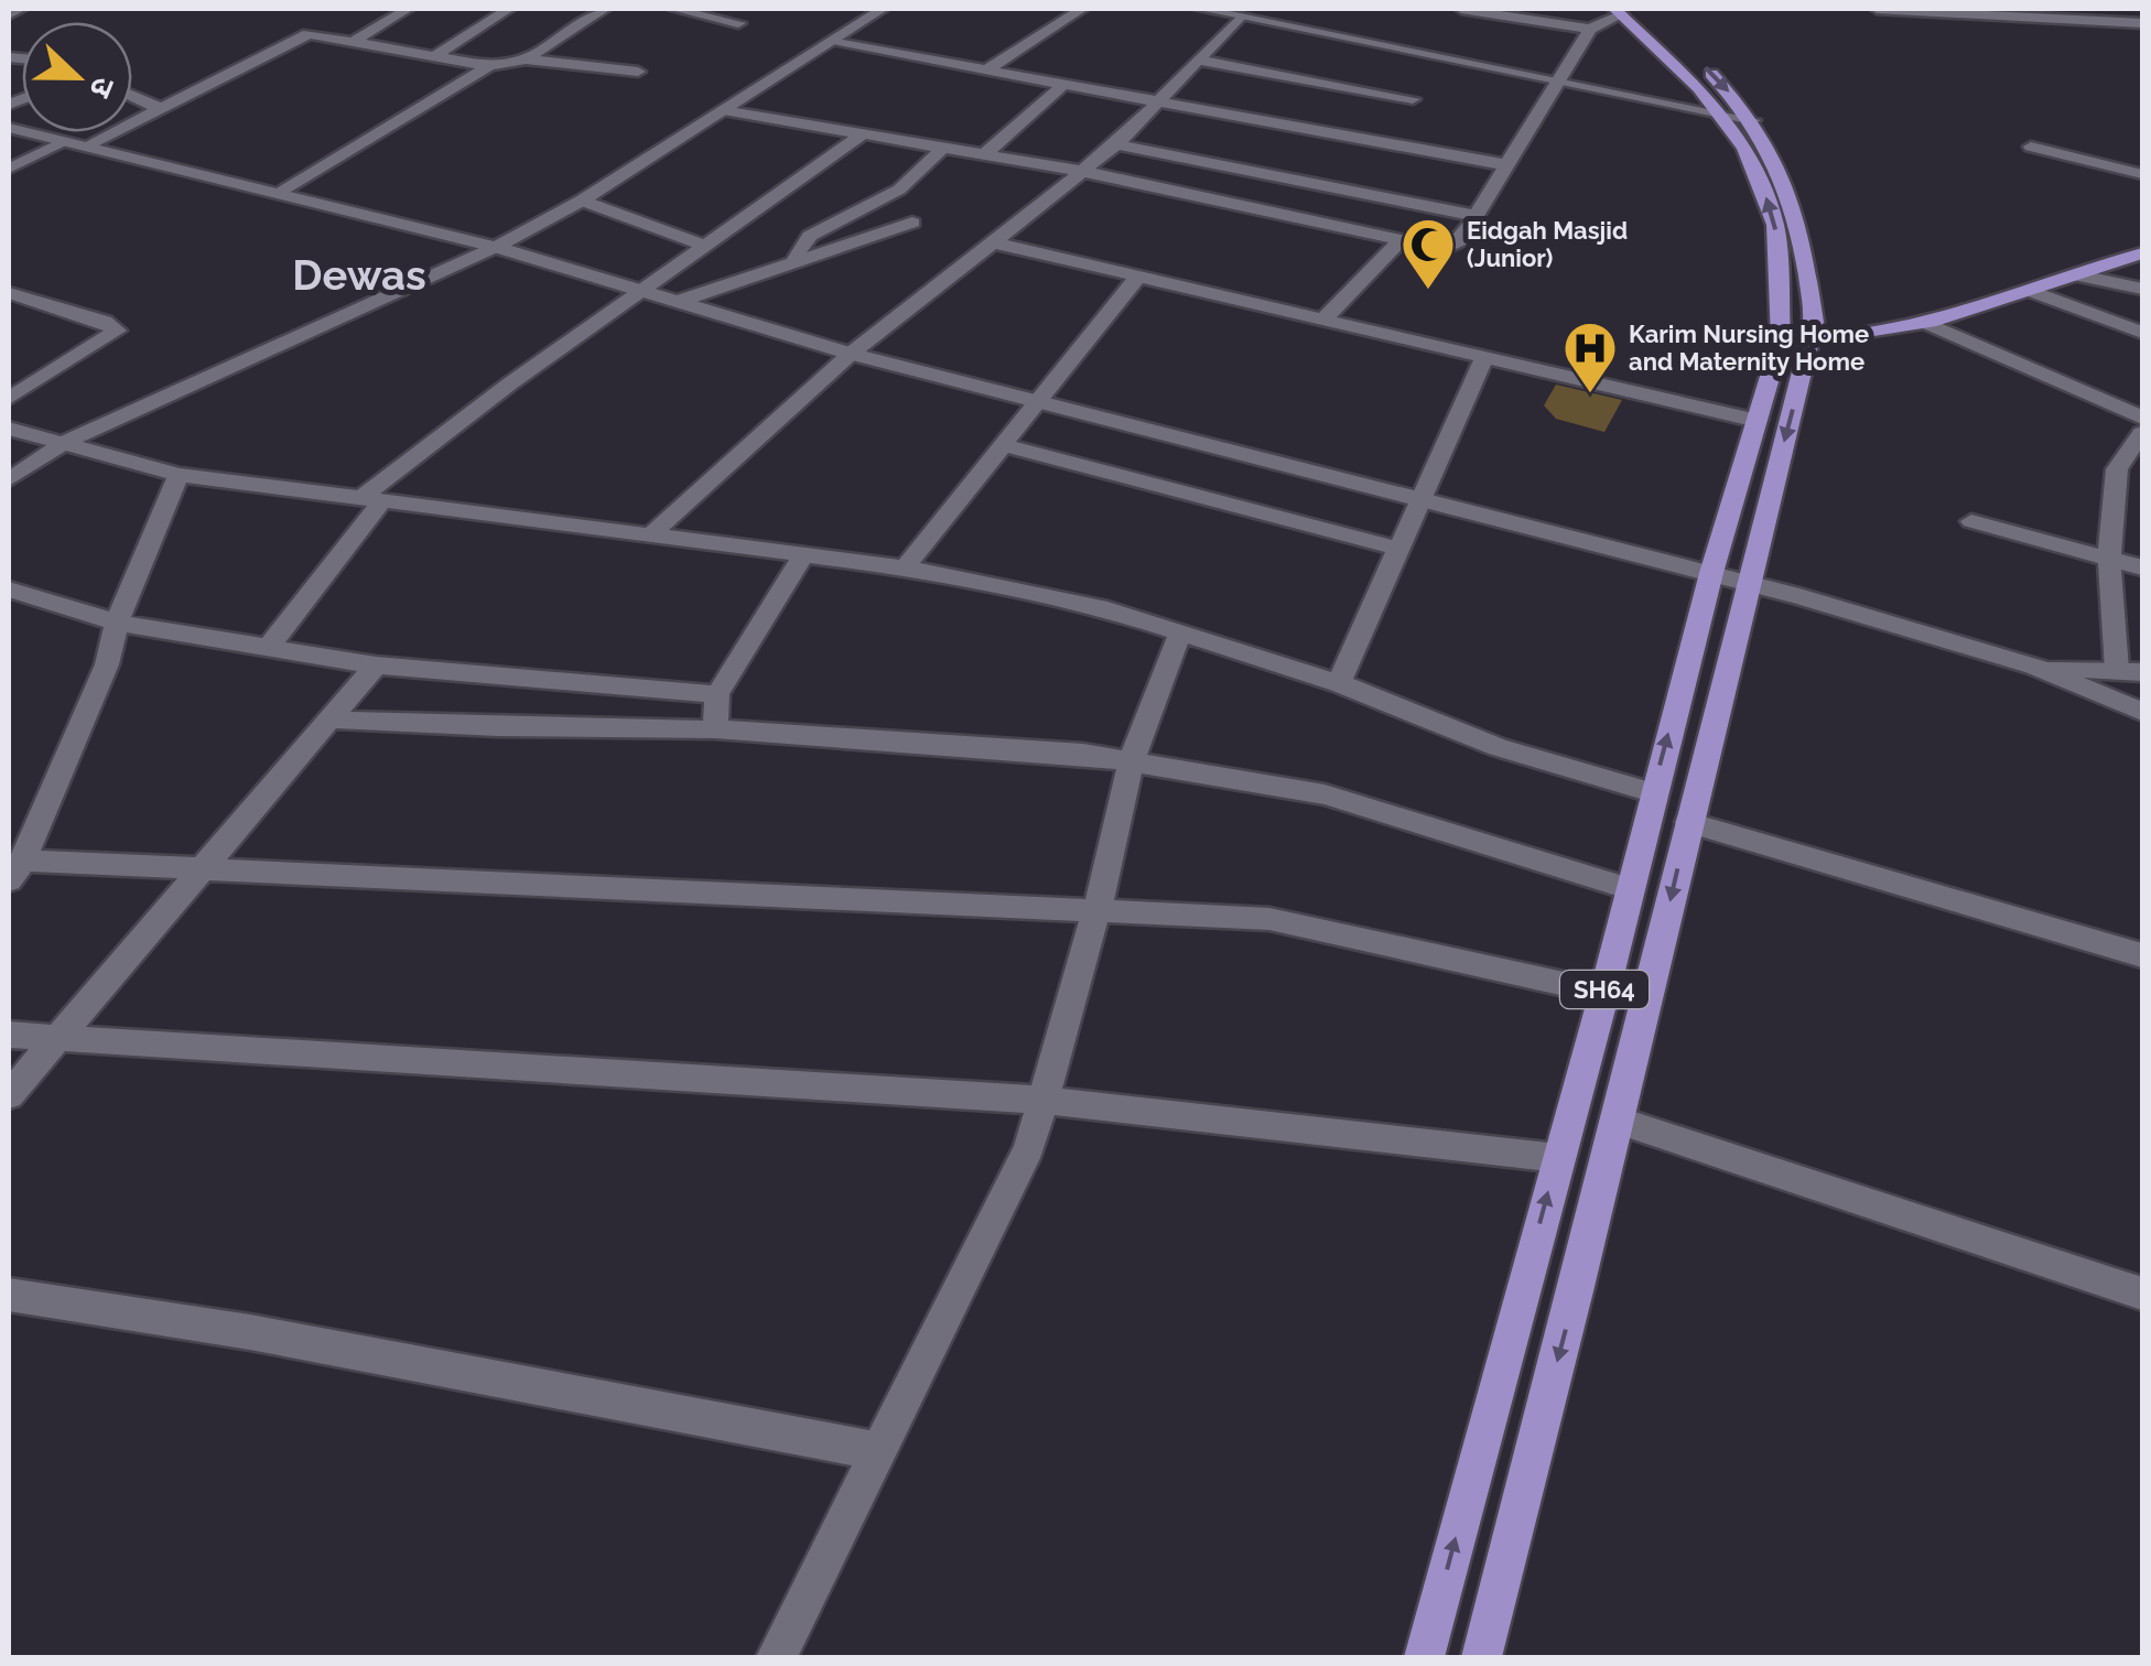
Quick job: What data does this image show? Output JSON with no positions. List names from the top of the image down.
{
  "streets": {
    "main road": ["SH64"]
  },
  "districts": ["Dewas"],
  "places": {
    "mosque": ["Eidgah Masjid (Junior)"],
    "hospital": ["Karim Nursing Home and Maternity Home"]
  },
  "north": "right"
}
